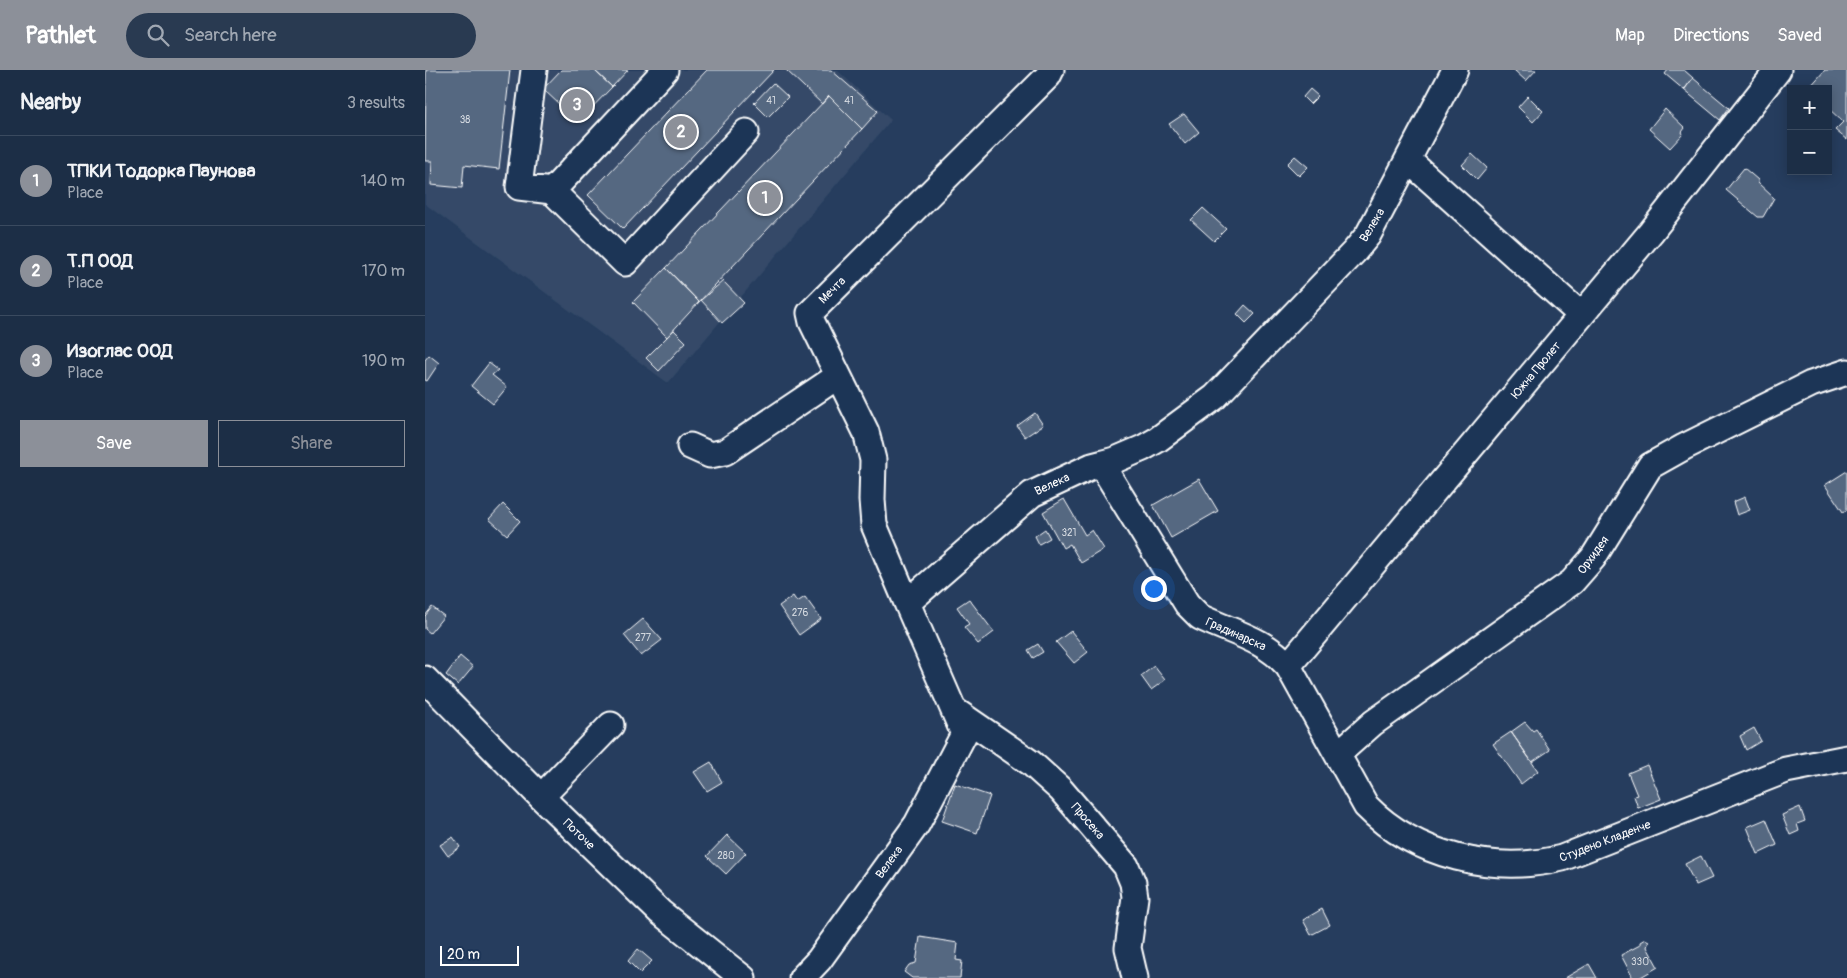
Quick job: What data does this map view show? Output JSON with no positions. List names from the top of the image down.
{
  "streets": {
    "street": [
      "Велека",
      "Мечта",
      "Южна Пролет",
      "Орхидея",
      "Градинарска",
      "Просека",
      "Поточе",
      "Студено Кладенче"
    ]
  },
  "crossings": [
    ["Велека", "Мечта"],
    ["Велека", "Градинарска"],
    ["Велека", "Просека"],
    ["Южна Пролет", "Градинарска"],
    ["Орхидея", "Градинарска"],
    ["Орхидея", "Студено Кладенче"],
    ["Градинарска", "Студено Кладенче"]
  ],
  "house_numbers": [
    "41",
    "41",
    "38",
    "321",
    "276",
    "277",
    "280",
    "330"
  ],
  "scale_bar": "20 m",
  "page": {
    "header": "Pathlet",
    "search": "Search here",
    "nav": ["Map", "Directions", "Saved"],
    "heading": ["Nearby", "3 results"],
    "map_buttons": ["+", "−"],
    "pins": ["3", "2", "1"],
    "list": [
      {
        "mark": "1",
        "name": "ТПКИ Тодорка Паунова",
        "note": "Place",
        "value": "140 m"
      },
      {
        "mark": "2",
        "name": "Т.П ООД",
        "note": "Place",
        "value": "170 m"
      },
      {
        "mark": "3",
        "name": "Изоглас ООД",
        "note": "Place",
        "value": "190 m"
      }
    ],
    "buttons": ["Save", "Share"],
    "scale": "20 m"
  }
}
